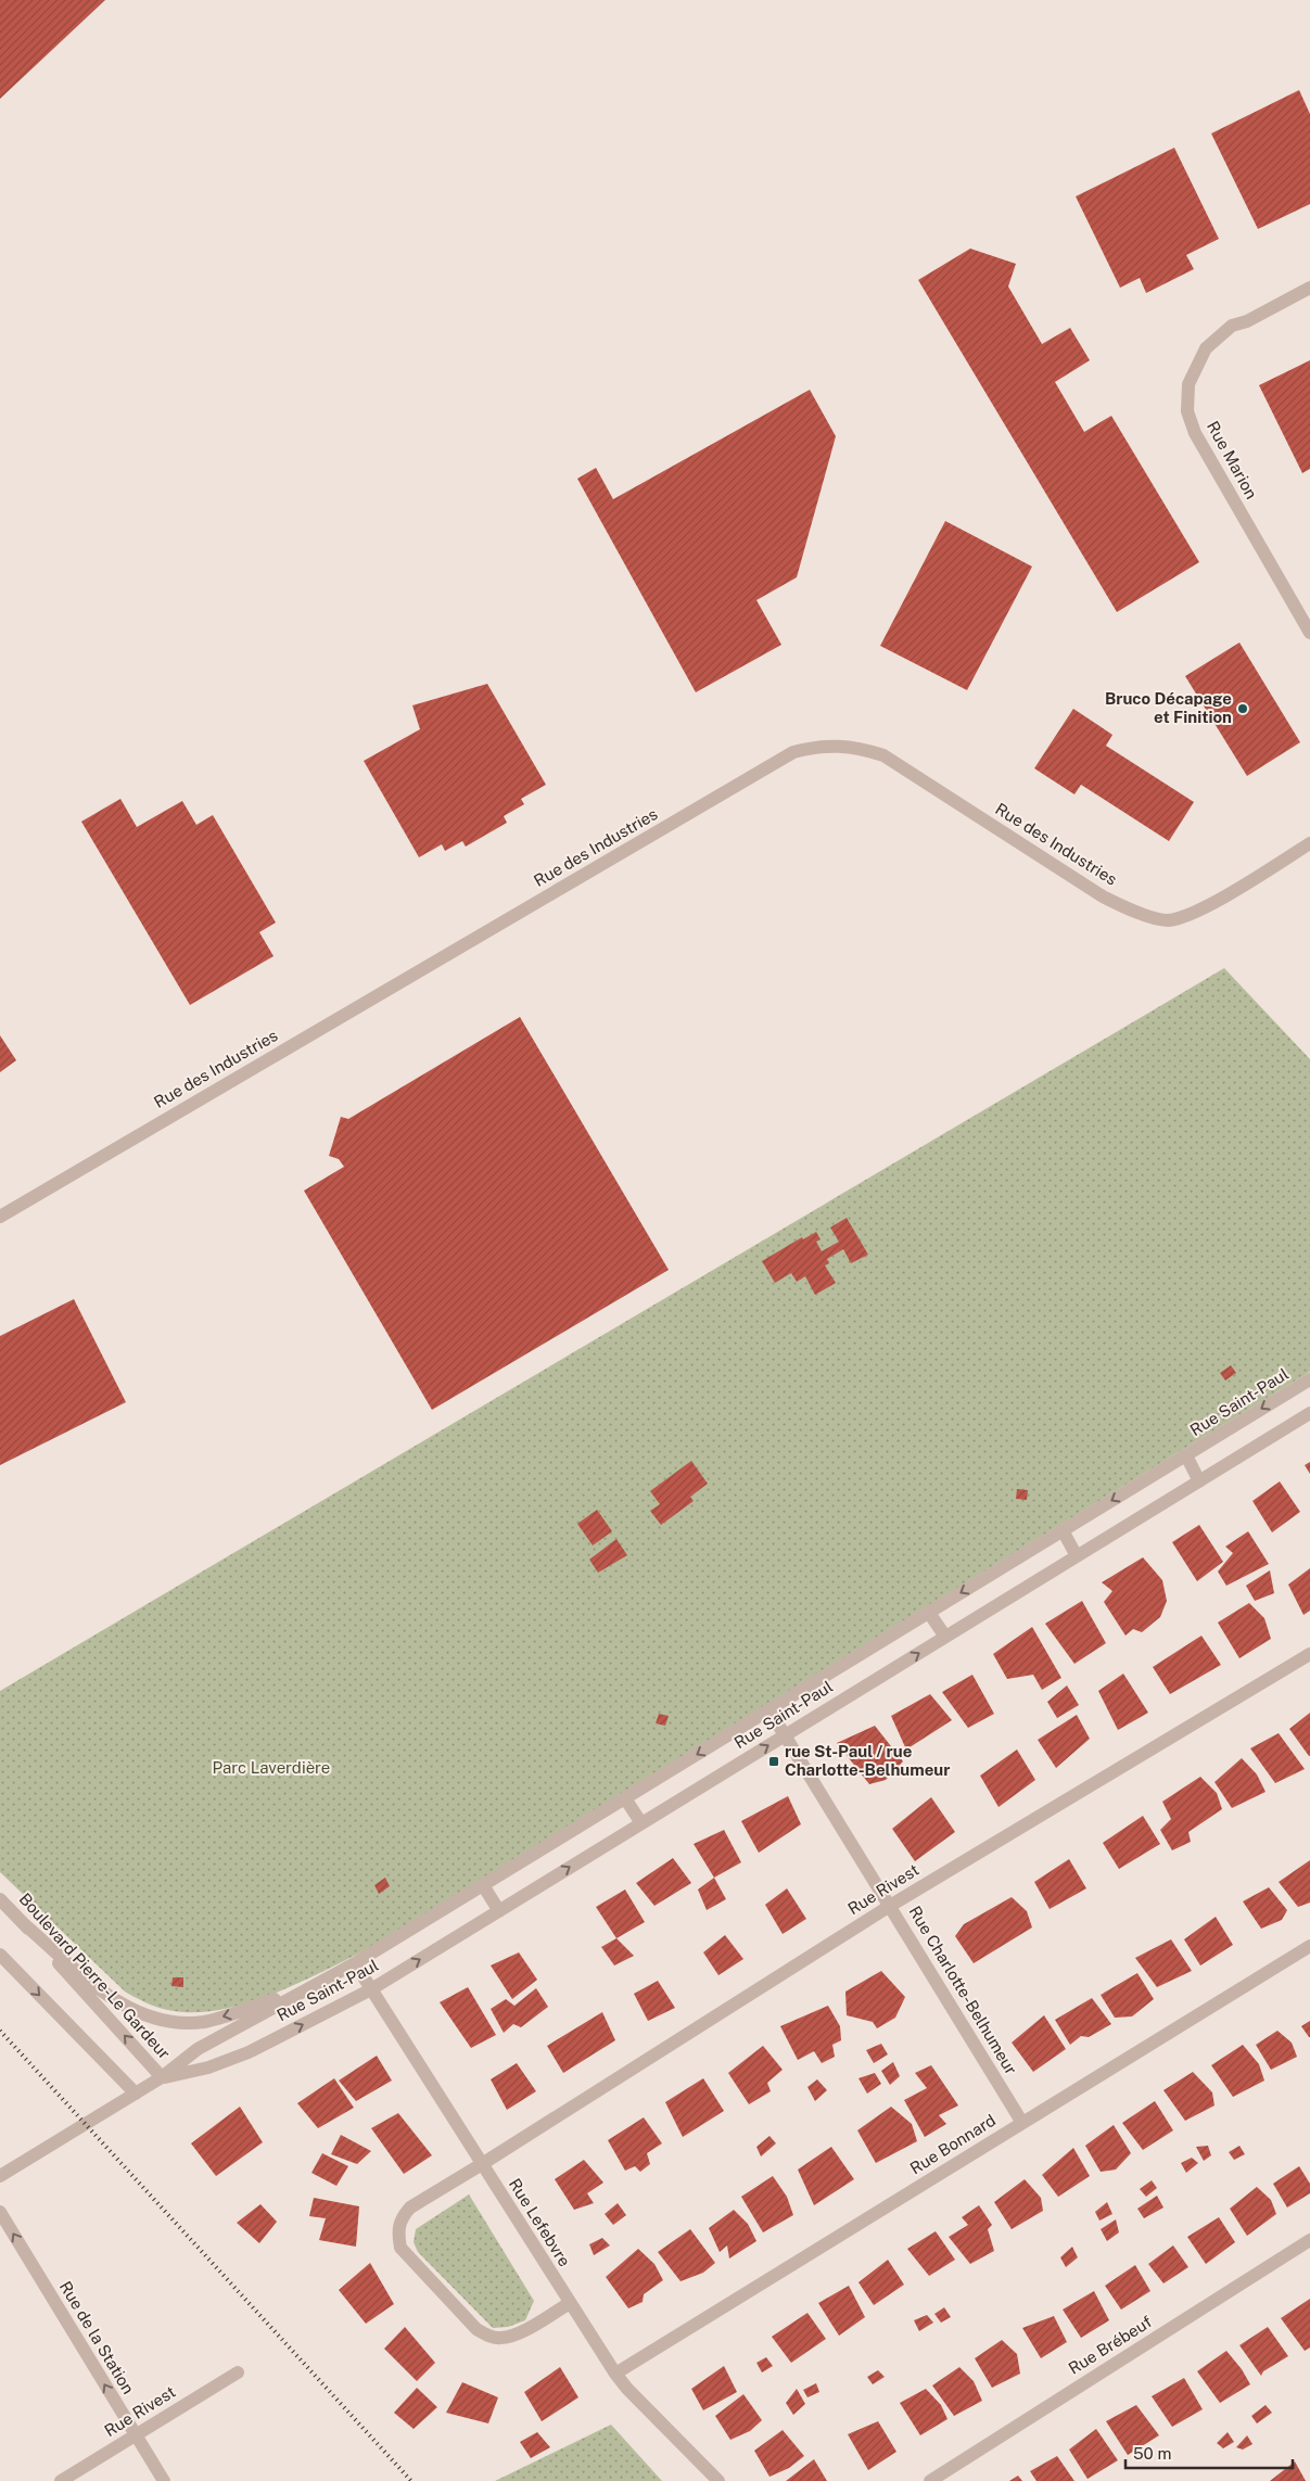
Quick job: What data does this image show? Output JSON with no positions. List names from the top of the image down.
{
  "streets": {
    "street": [
      "Rue Marion",
      "Rue des Industries",
      "Rue Saint-Paul",
      "Rue Rivest",
      "Boulevard Pierre-Le Gardeur",
      "Rue Charlotte-Belhumeur",
      "Rue Bonnard",
      "Rue Lefebvre",
      "Rue de la Station",
      "Rue Brébeuf"
    ]
  },
  "crossings": [
    ["Rue Saint-Paul", "Boulevard Pierre-Le Gardeur"],
    ["Rue Saint-Paul", "Rue Charlotte-Belhumeur"],
    ["Rue Saint-Paul", "Rue Lefebvre"],
    ["Rue Rivest", "Rue Charlotte-Belhumeur"],
    ["Rue Rivest", "Rue Lefebvre"],
    ["Rue Rivest", "Rue de la Station"],
    ["Rue Charlotte-Belhumeur", "Rue Bonnard"],
    ["Rue Bonnard", "Rue Lefebvre"]
  ],
  "one_way": ["Rue de la Station"],
  "parks": ["Parc Laverdière"],
  "places": {
    "other": ["Bruco Décapage et Finition"],
    "transit": ["rue St-Paul / rue Charlotte-Belhumeur"]
  },
  "scale_bar": "50 m"
}
